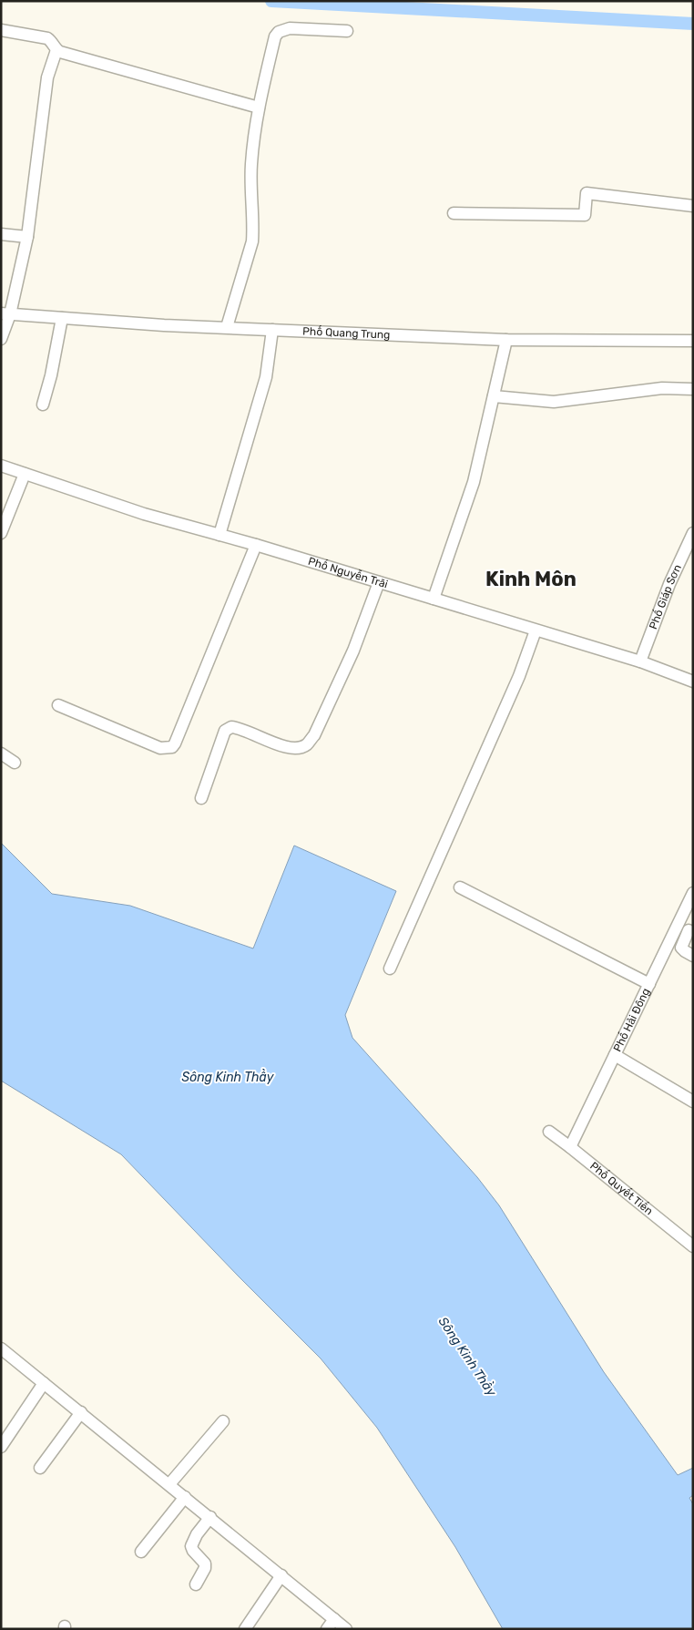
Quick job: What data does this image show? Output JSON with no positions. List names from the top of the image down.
{
  "streets": {
    "street": [
      "Phố Quang Trung",
      "Phố Nguyễn Trãi",
      "Phố Giáp Sơn",
      "Phố Hải Đông",
      "Phố Quyết Tiến"
    ]
  },
  "crossings": [
    ["Phố Nguyễn Trãi", "Phố Giáp Sơn"],
    ["Phố Hải Đông", "Phố Quyết Tiến"]
  ],
  "districts": ["Kinh Môn"],
  "water": ["Sông Kinh Thầy"]
}
